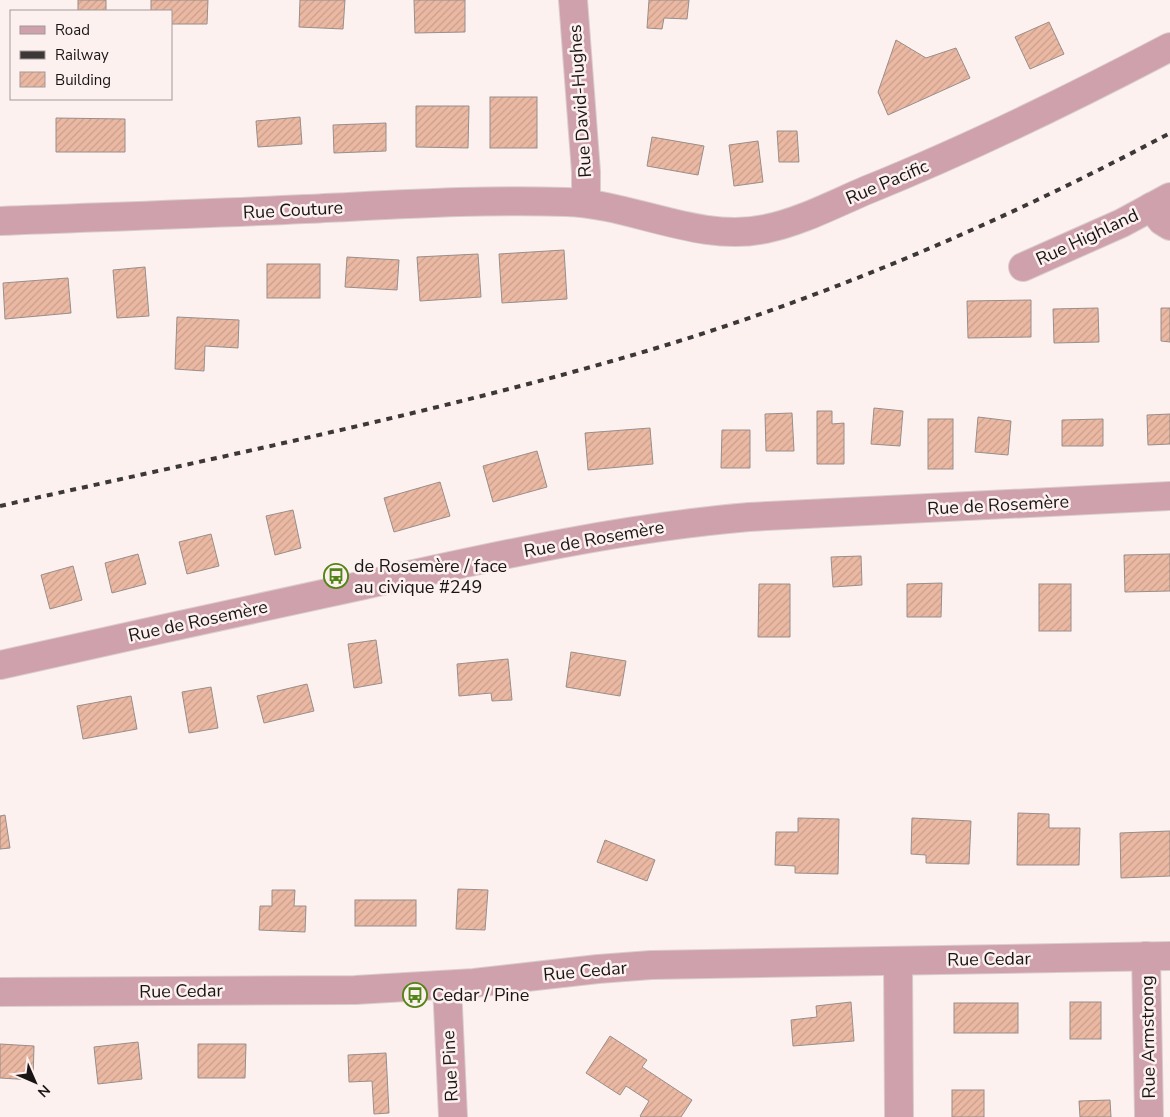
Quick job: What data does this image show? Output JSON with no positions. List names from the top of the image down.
{
  "streets": {
    "street": [
      "Rue David-Hughes",
      "Rue Pacific",
      "Rue Couture",
      "Rue Highland",
      "Rue de Rosemère",
      "Rue Cedar",
      "Rue Armstrong",
      "Rue Pine"
    ]
  },
  "crossings": [
    ["Rue David-Hughes", "Rue Pacific"],
    ["Rue David-Hughes", "Rue Couture"],
    ["Rue Pacific", "Rue Couture"],
    ["Rue Cedar", "Rue Armstrong"],
    ["Rue Cedar", "Rue Pine"]
  ],
  "places": {
    "bus stop": ["de Rosemère / face au civique #249", "Cedar / Pine"]
  },
  "legend": ["Road", "Railway", "Building"],
  "north": "bottom right"
}
